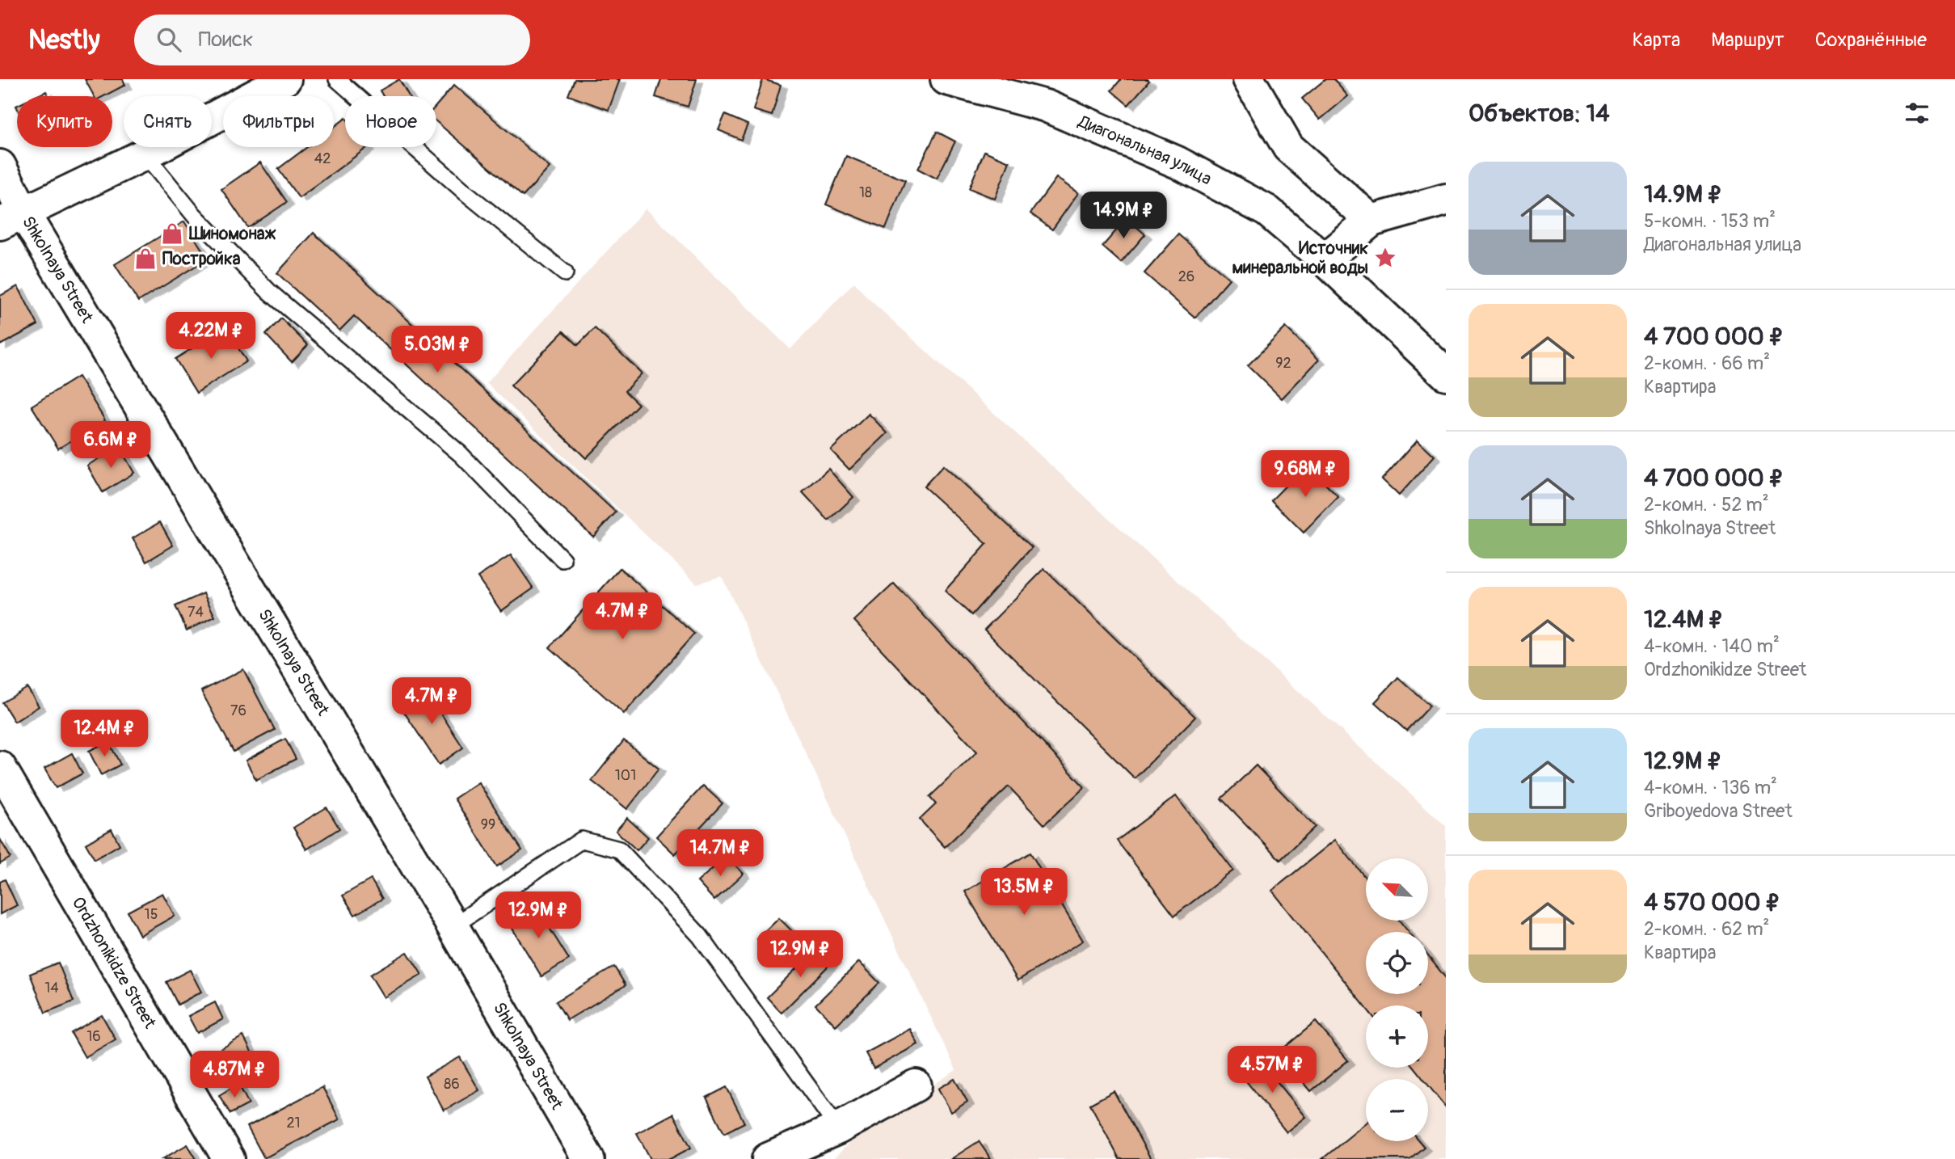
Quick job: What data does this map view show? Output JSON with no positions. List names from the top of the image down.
{
  "streets": {
    "street": ["Диагональная улица", "Shkolnaya Street", "Ordzhonikidze Street"]
  },
  "places": {
    "shop": ["Шиномонаж", "Постройка"],
    "place": ["Источник минеральной воды"]
  },
  "house_numbers": [
    "42",
    "18",
    "26",
    "92",
    "74",
    "76",
    "101",
    "99",
    "15",
    "14",
    "16",
    "86",
    "21"
  ],
  "north": "top left",
  "page": {
    "header": "Nestly",
    "search": "Поиск",
    "nav": ["Карта", "Маршрут", "Сохранённые"],
    "heading": "Объектов: 14",
    "chip": [
      "Купить",
      "Снять",
      "Фильтры",
      "Новое"
    ],
    "list": [
      {
        "name": "14.9M ₽",
        "note": "5-комн. · 153 m² · Диагональная улица"
      },
      {
        "name": "4 700 000 ₽",
        "note": "2-комн. · 66 m² · Квартира"
      },
      {
        "name": "4 700 000 ₽",
        "note": "2-комн. · 52 m² · Shkolnaya Street"
      },
      {
        "name": "12.4M ₽",
        "note": "4-комн. · 140 m² · Ordzhonikidze Street"
      },
      {
        "name": "12.9M ₽",
        "note": "4-комн. · 136 m² · Griboyedova Street"
      },
      {
        "name": "4 570 000 ₽",
        "note": "2-комн. · 62 m² · Квартира"
      }
    ],
    "price": [
      "14.9M ₽",
      "4.22M ₽",
      "5.03M ₽",
      "6.6M ₽",
      "9.68M ₽",
      "4.7M ₽",
      "4.7M ₽",
      "12.4M ₽",
      "14.7M ₽",
      "13.5M ₽",
      "12.9M ₽",
      "12.9M ₽",
      "4.57M ₽",
      "4.87M ₽"
    ],
    "map_buttons": ["+", "−"]
  }
}
